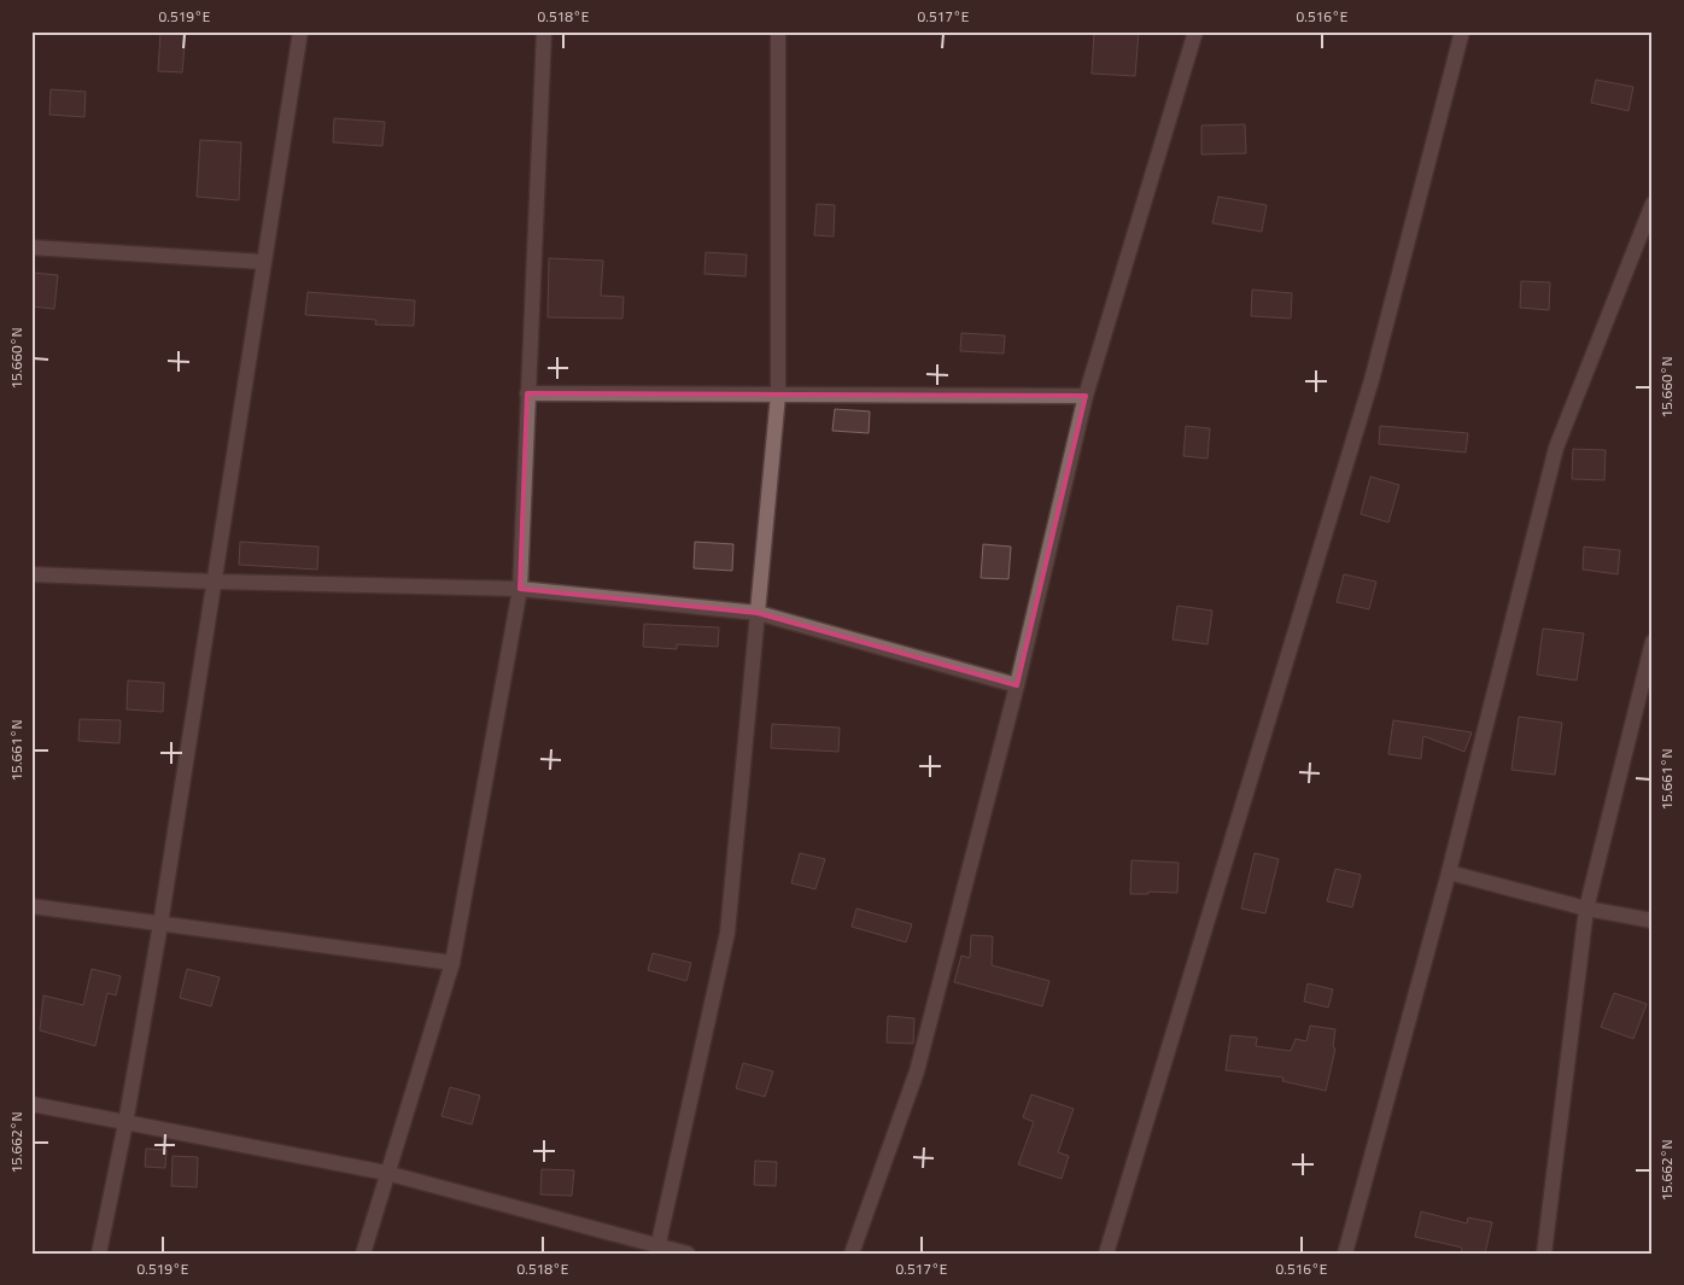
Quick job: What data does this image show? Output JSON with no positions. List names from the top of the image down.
{
  "coordinates": [
    "0.519°E",
    "0.518°E",
    "0.517°E",
    "0.516°E",
    "15.660°N",
    "15.661°N",
    "15.662°N"
  ]
}
